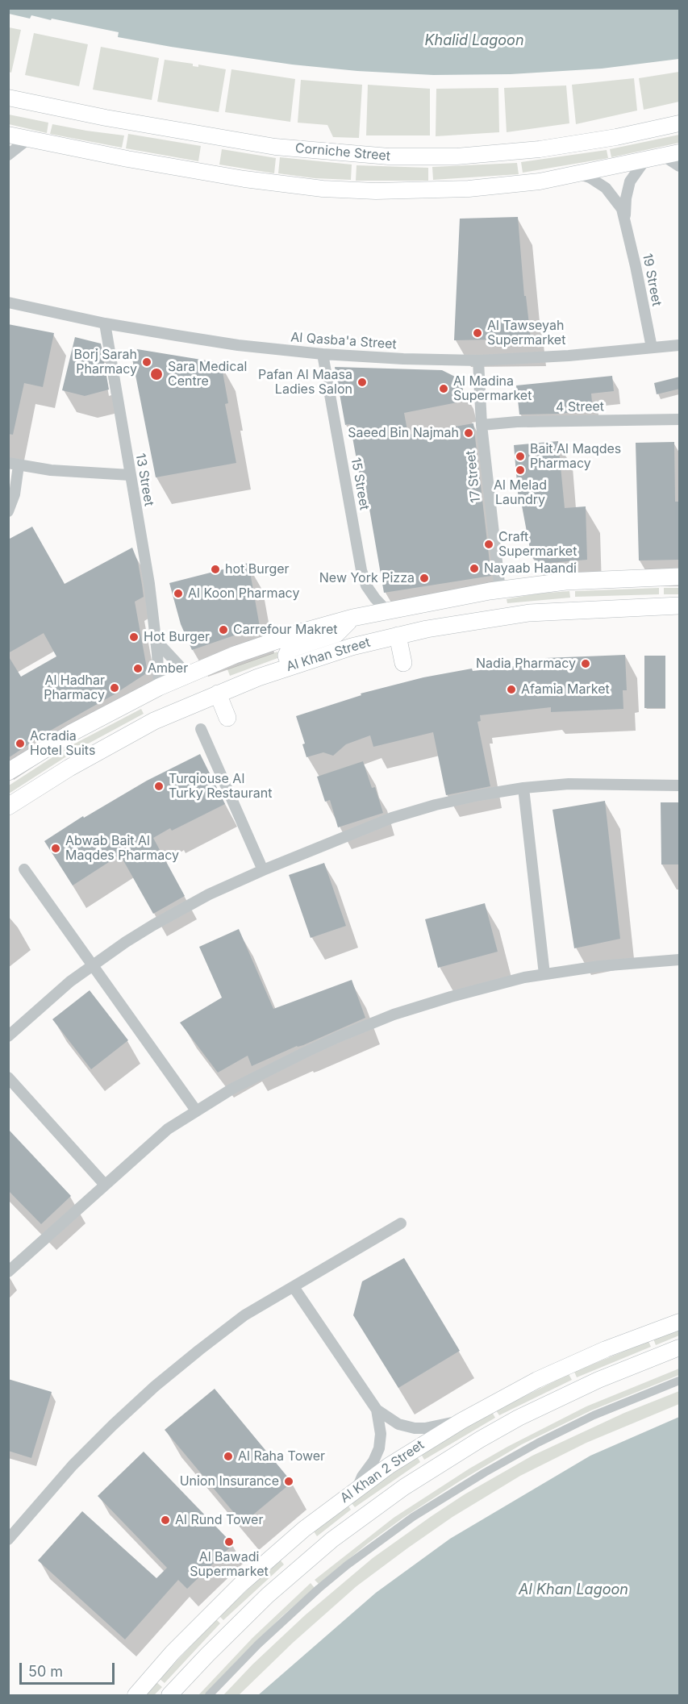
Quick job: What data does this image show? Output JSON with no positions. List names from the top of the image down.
{
  "streets": {
    "main road": ["Corniche Street", "Al Khan Street", "Al Khan 2 Street"],
    "street": [
      "19 Street",
      "Al Qasba'a Street",
      "4 Street",
      "17 Street",
      "13 Street",
      "15 Street"
    ]
  },
  "crossings": [
    ["19 Street", "Al Qasba'a Street"],
    ["Al Qasba'a Street", "17 Street"],
    ["Al Qasba'a Street", "13 Street"],
    ["Al Qasba'a Street", "15 Street"],
    ["4 Street", "17 Street"],
    ["17 Street", "Al Khan Street"],
    ["13 Street", "Al Khan Street"],
    ["15 Street", "Al Khan Street"]
  ],
  "water": ["Khalid Lagoon", "Al Khan Lagoon"],
  "places": [
    "Al Tawseyah Supermarket",
    "Borj Sarah Pharmacy",
    "Sara Medical Centre",
    "Pafan Al Maasa Ladies Salon",
    "Al Madina Supermarket",
    "Saeed Bin Najmah",
    "Bait Al Maqdes Pharmacy",
    "Al Melad Laundry",
    "Craft Supermarket",
    "Nayaab Haandi",
    "hot Burger",
    "New York Pizza",
    "Al Koon Pharmacy",
    "Carrefour Makret",
    "Hot Burger",
    "Nadia Pharmacy",
    "Amber",
    "Al Hadhar Pharmacy",
    "Afamia Market",
    "Acradia Hotel Suits",
    "Turqiouse Al Turky Restaurant",
    "Abwab Bait Al Maqdes Pharmacy",
    "Al Raha Tower",
    "Union Insurance",
    "Al Rund Tower",
    "Al Bawadi Supermarket"
  ],
  "scale_bar": "50 m"
}
